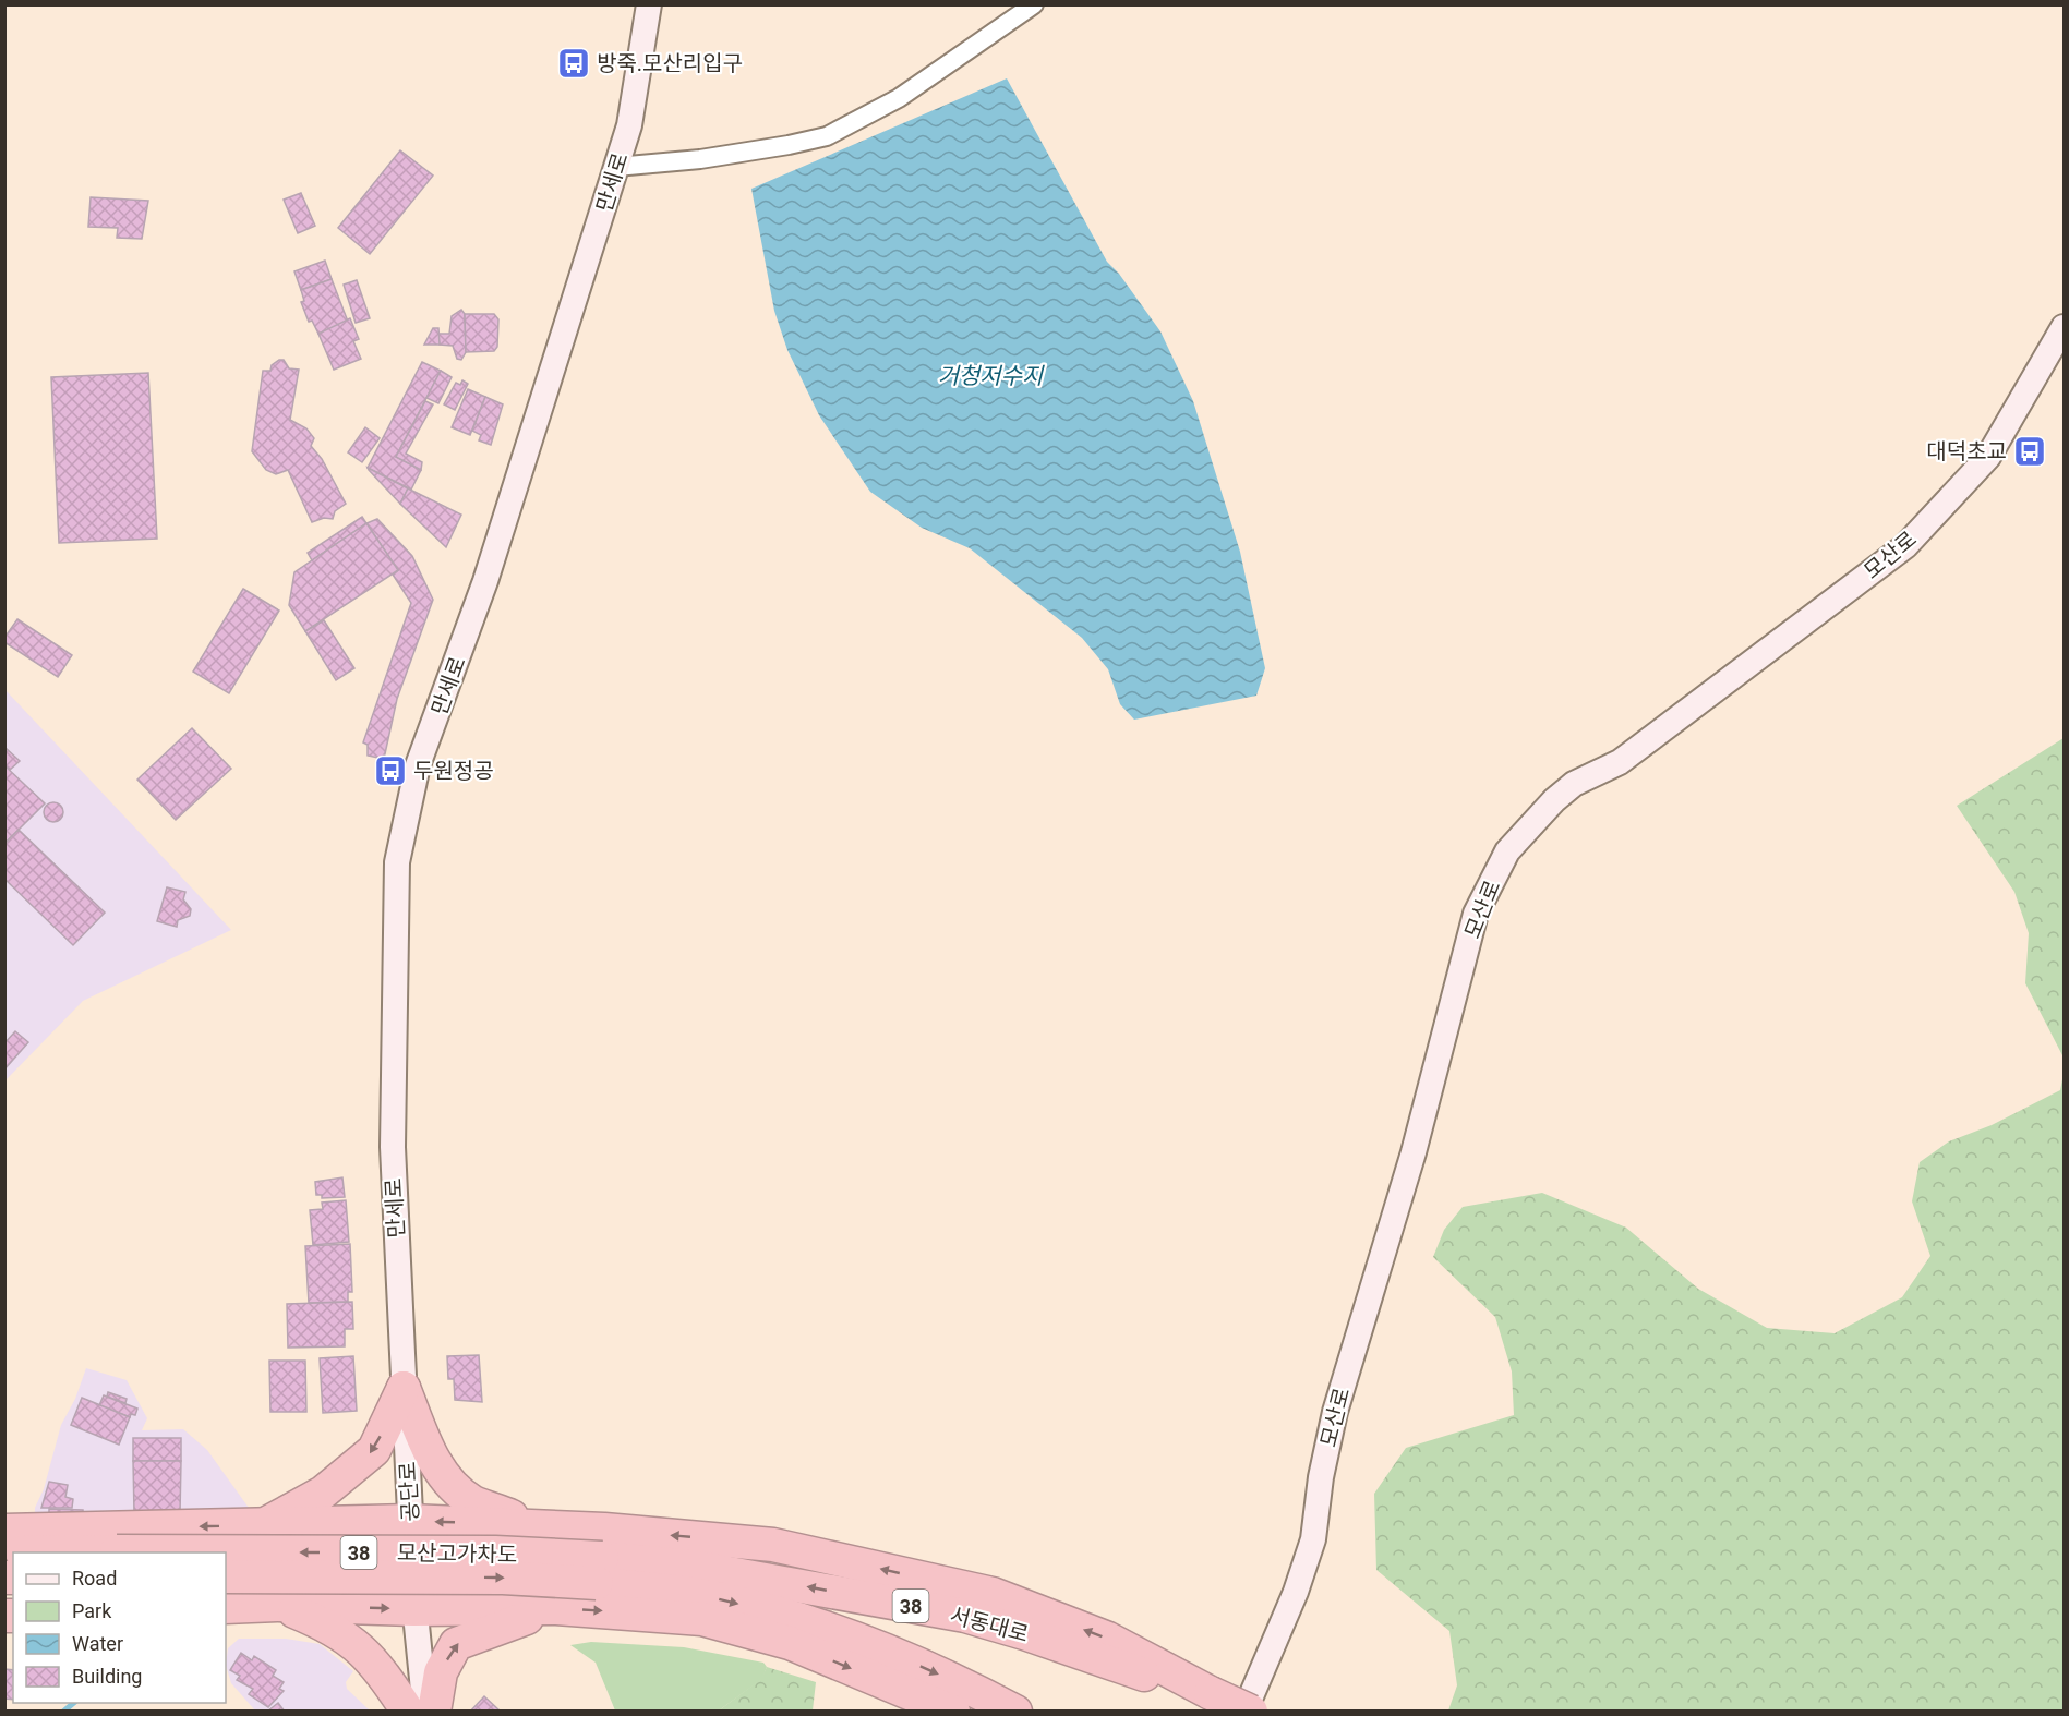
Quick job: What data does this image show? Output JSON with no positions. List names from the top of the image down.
{
  "streets": {
    "highway": ["38", "모산고가차도", "서동대로"],
    "main road": ["만세로", "모산로", "공단로"]
  },
  "crossings": [
    ["만세로", "공단로"],
    ["38", "모산고가차도"],
    ["38", "서동대로"],
    ["모산고가차도", "서동대로"]
  ],
  "water": ["거청저수지"],
  "places": {
    "bus stop": ["방죽.모산리입구", "대덕초교", "두원정공"]
  },
  "legend": [
    "Road",
    "Park",
    "Water",
    "Building"
  ]
}
